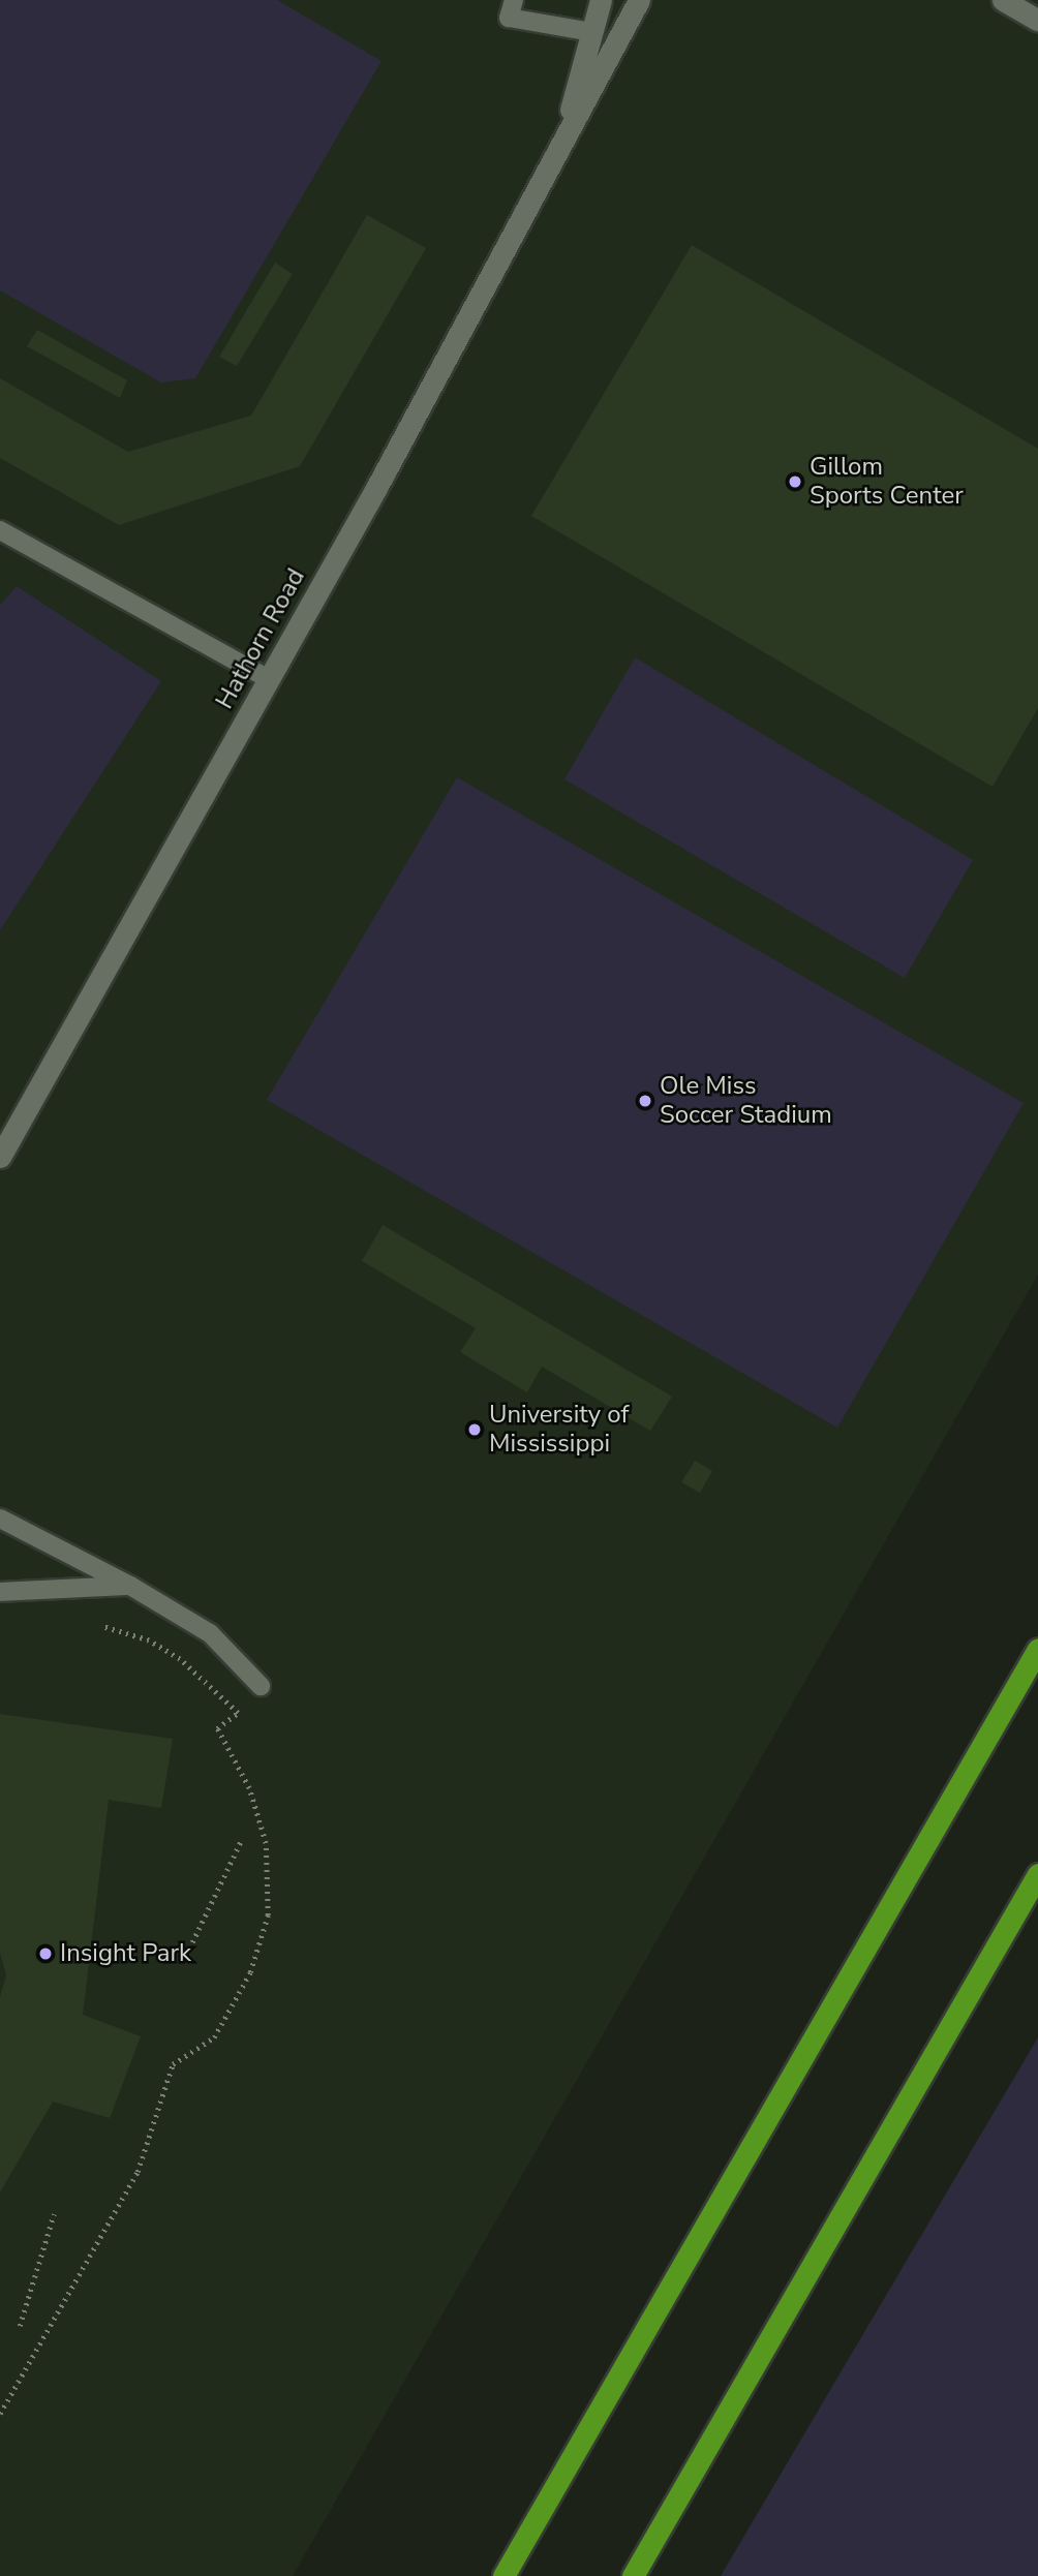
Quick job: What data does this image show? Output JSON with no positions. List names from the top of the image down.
{
  "streets": {
    "street": ["Hathorn Road"]
  },
  "places": [
    "Gillom Sports Center",
    "Ole Miss Soccer Stadium",
    "University of Mississippi",
    "Insight Park"
  ]
}
